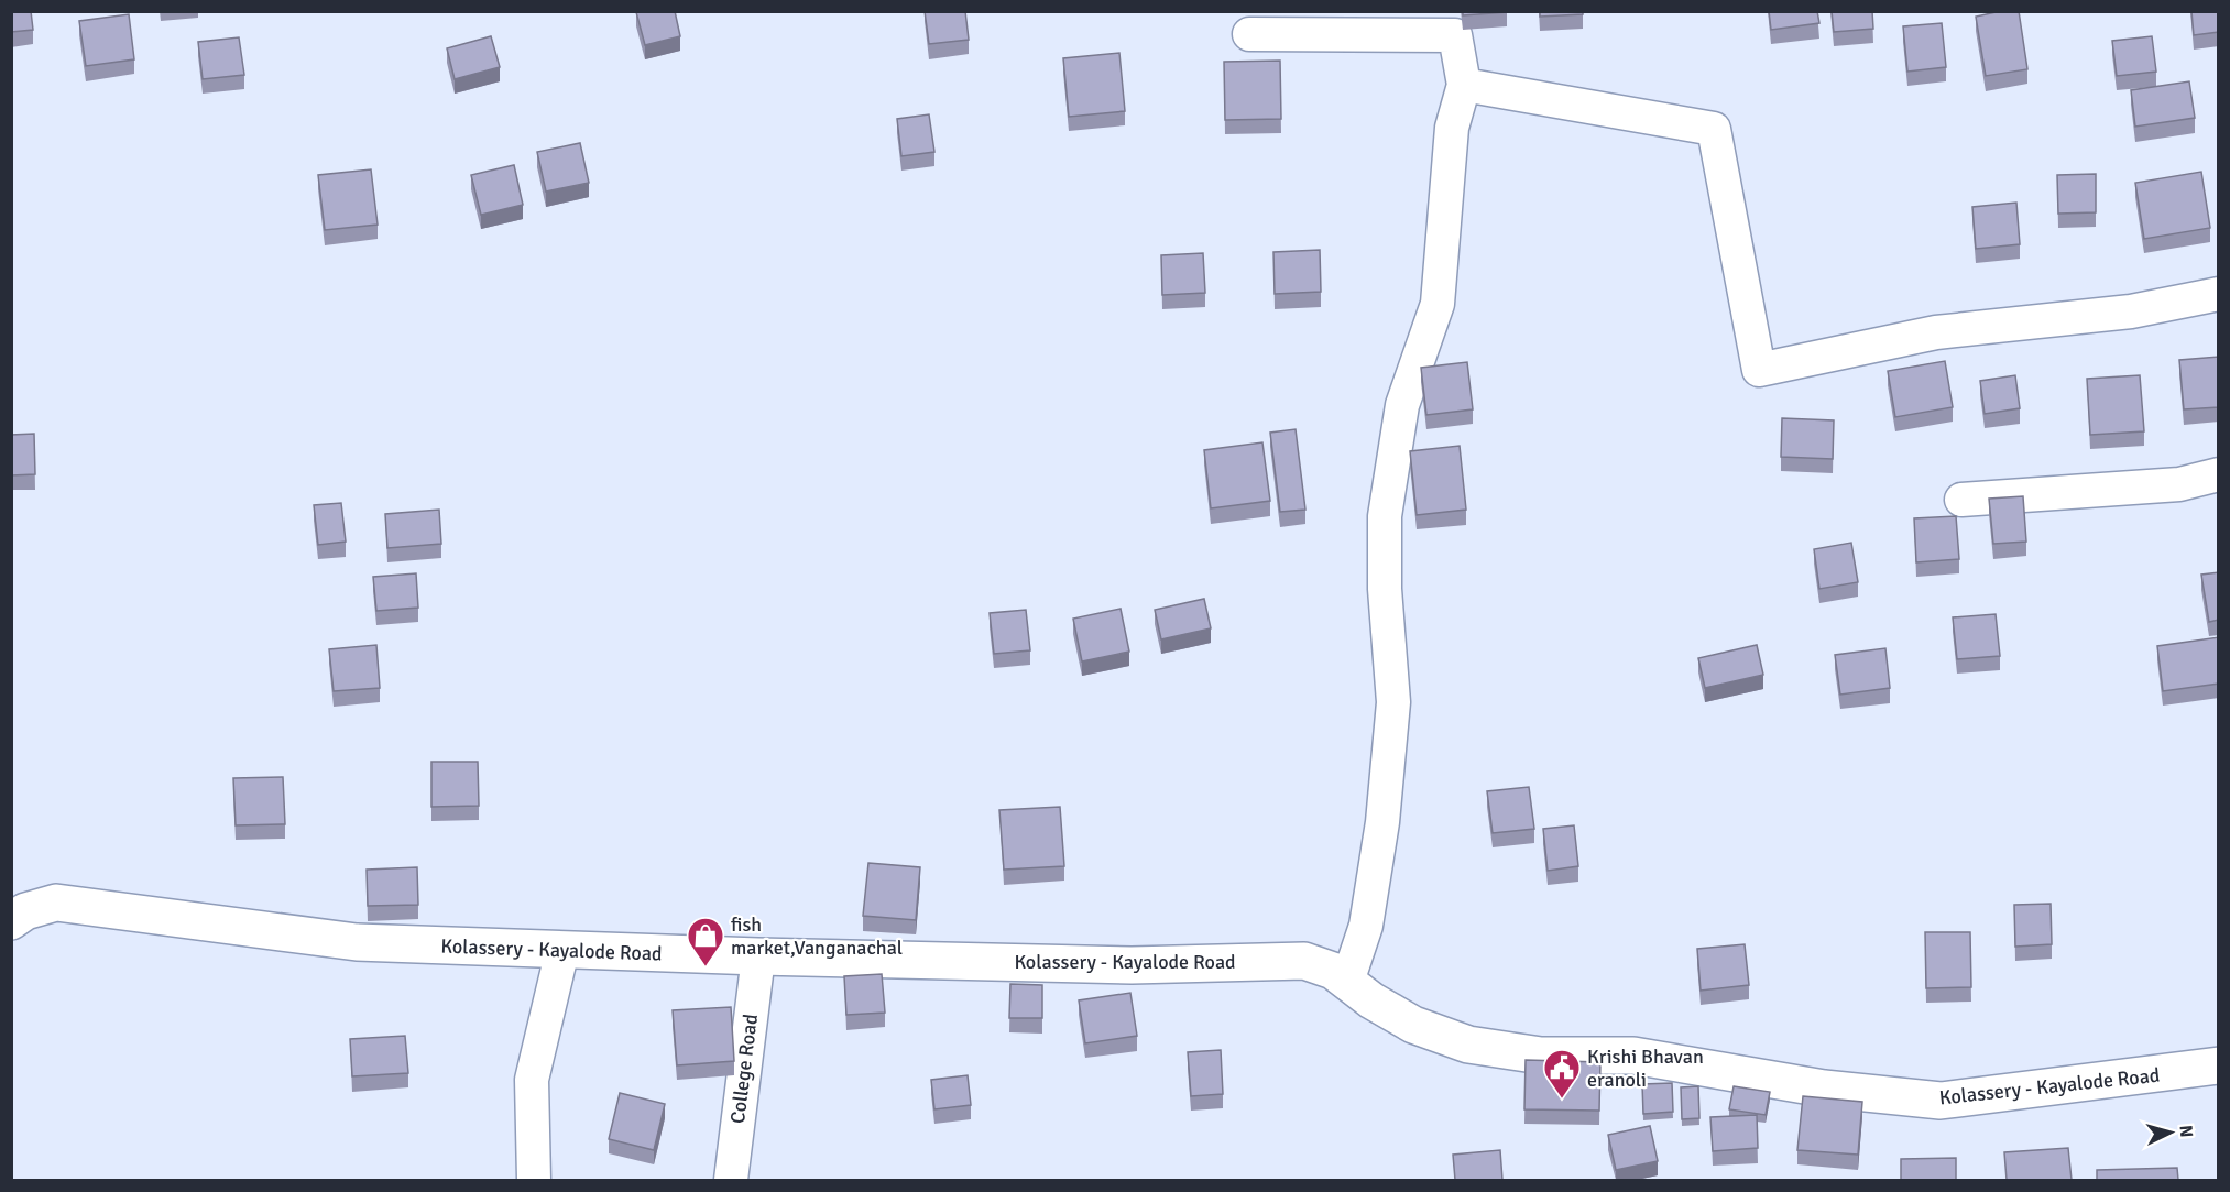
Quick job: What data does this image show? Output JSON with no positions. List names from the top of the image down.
{
  "streets": {
    "main road": ["Kolassery - Kayalode Road"],
    "street": ["College Road"]
  },
  "crossings": [
    ["Kolassery - Kayalode Road", "College Road"]
  ],
  "places": {
    "shop": ["fish market,Vanganachal"],
    "public building": ["Krishi Bhavan eranoli"]
  },
  "north": "right"
}
